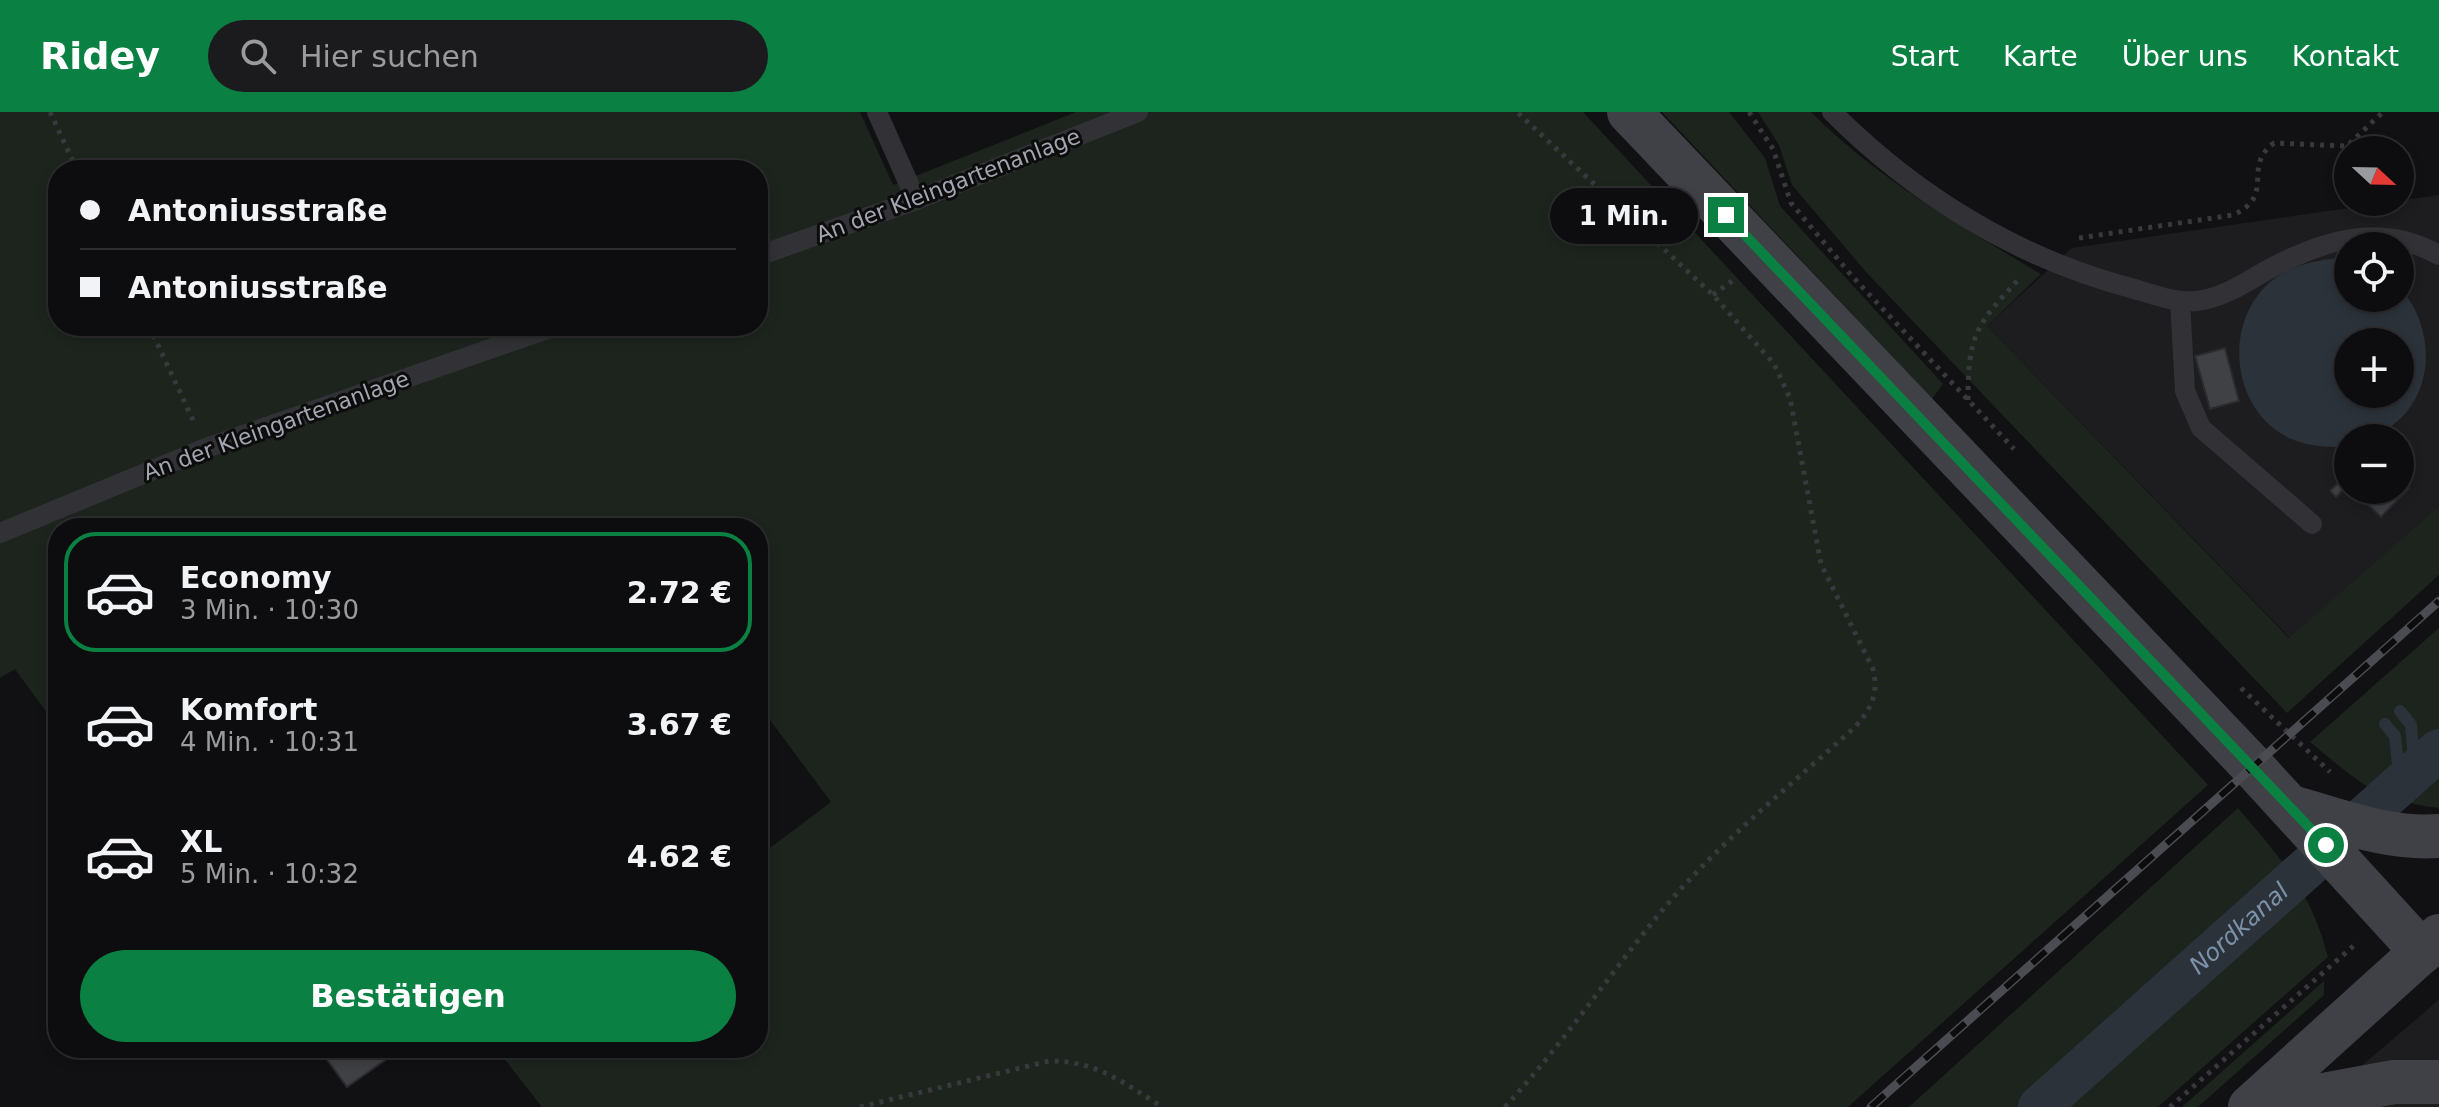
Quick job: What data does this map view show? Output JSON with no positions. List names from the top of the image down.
{
  "streets": {
    "lane": ["An der Kleingartenanlage"]
  },
  "water": ["Nordkanal"],
  "north": "right",
  "page": {
    "header": "Ridey",
    "search": "Hier suchen",
    "nav": [
      "Start",
      "Karte",
      "Über uns",
      "Kontakt"
    ],
    "map_buttons": ["+", "−"],
    "banner": ["Antoniusstraße", "Antoniusstraße"],
    "bubble": "1 Min.",
    "list": [
      {
        "name": "Economy",
        "note": "3 Min. · 10:30",
        "value": "2.72 €"
      },
      {
        "name": "Komfort",
        "note": "4 Min. · 10:31",
        "value": "3.67 €"
      },
      {
        "name": "XL",
        "note": "5 Min. · 10:32",
        "value": "4.62 €"
      }
    ],
    "buttons": "Bestätigen"
  }
}
